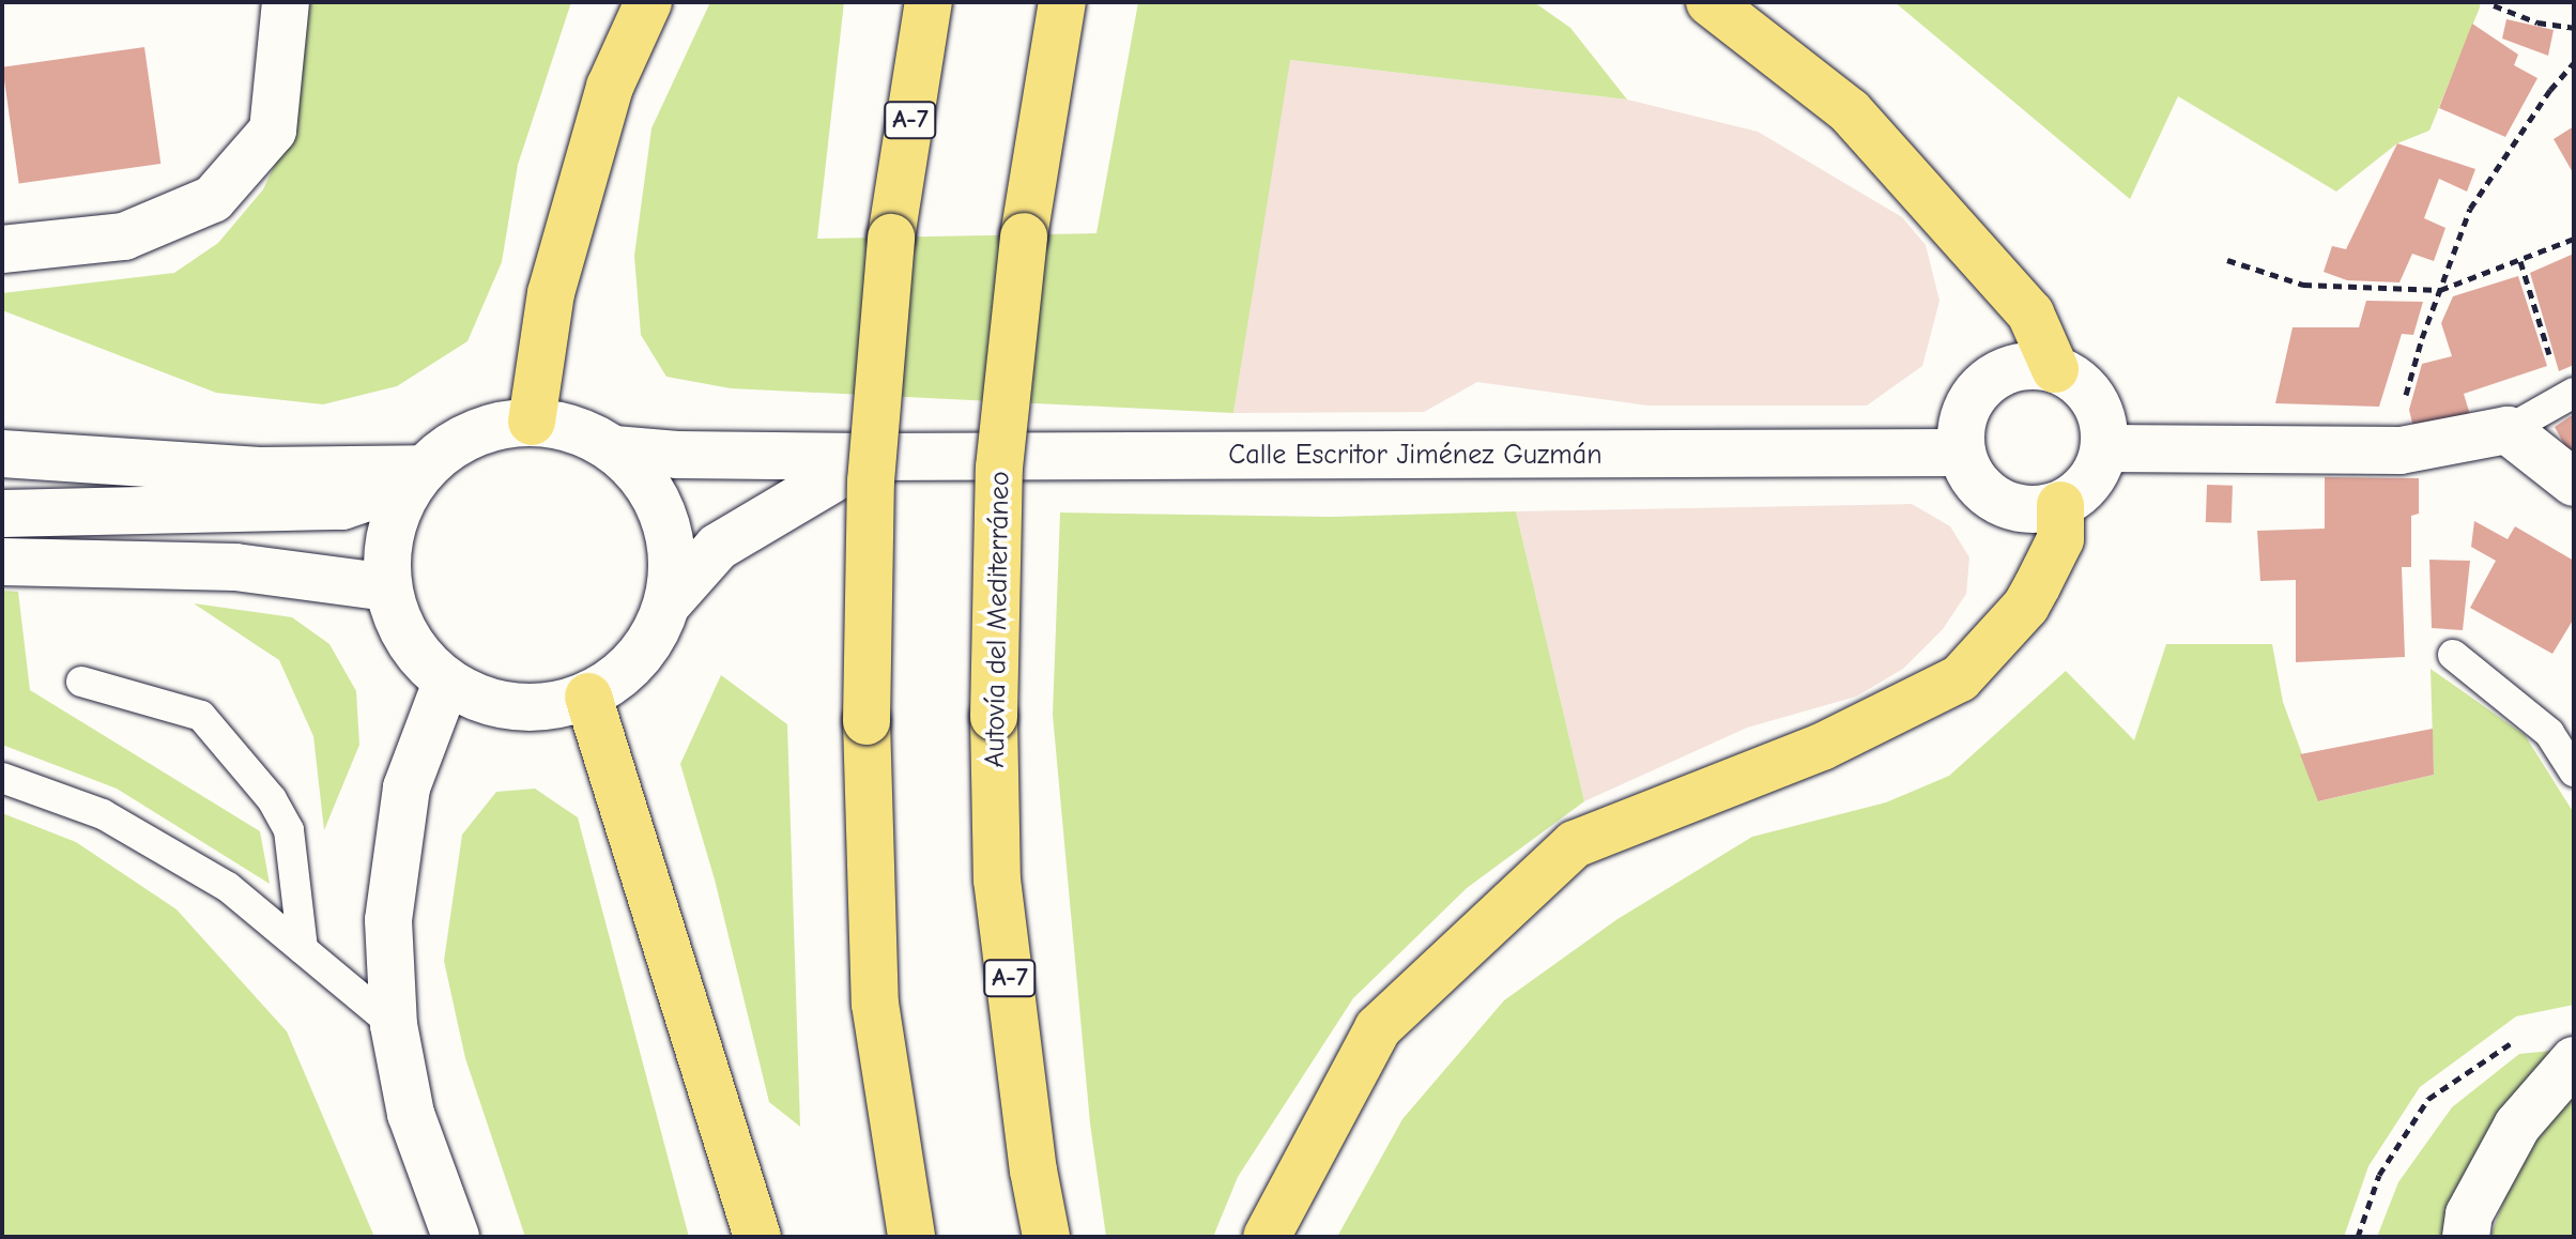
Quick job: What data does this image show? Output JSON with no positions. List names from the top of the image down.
{
  "streets": {
    "highway": ["A-7", "Autovía del Mediterráneo"],
    "main road": ["Calle Escritor Jiménez Guzmán"]
  }
}
